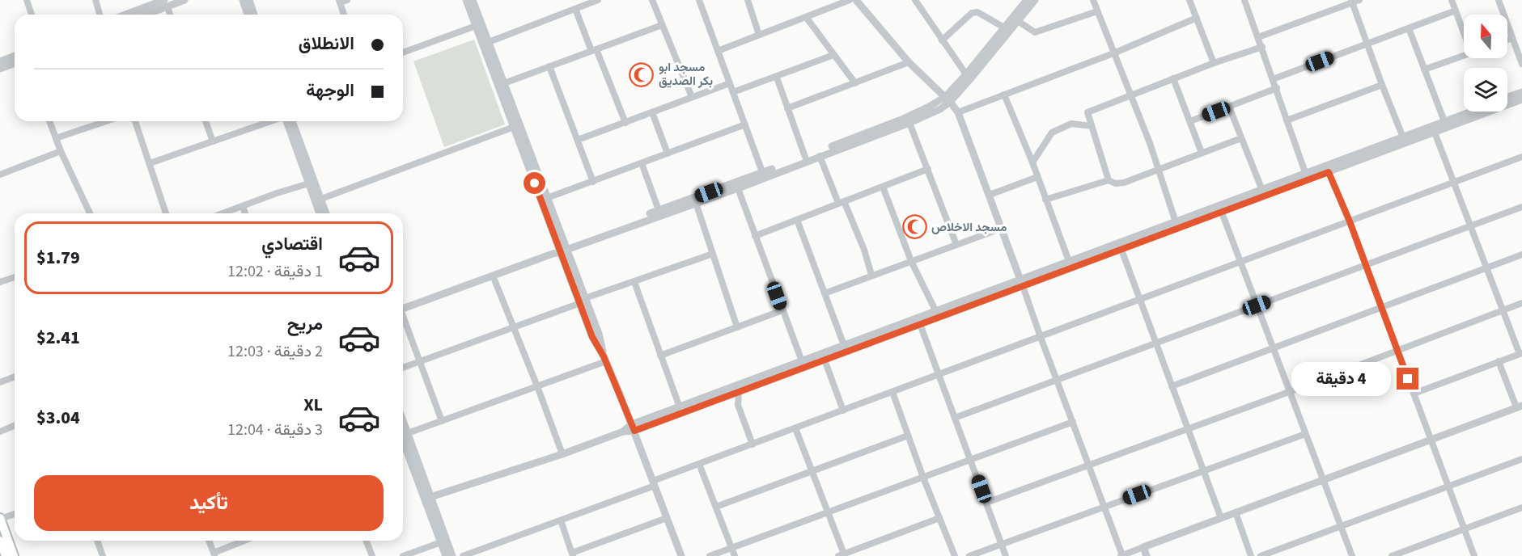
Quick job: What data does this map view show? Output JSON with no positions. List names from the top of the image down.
{
  "places": {
    "mosque": ["مسجد ابو بكر الصديق", "مسجد الاخلاص"]
  },
  "north": "top",
  "page": {
    "banner": ["الانطلاق", "الوجهة"],
    "list": [
      {
        "name": "اقتصادي",
        "note": "1 دقيقة · 12:02",
        "value": "$1.79"
      },
      {
        "name": "مريح",
        "note": "2 دقيقة · 12:03",
        "value": "$2.41"
      },
      {
        "name": "XL",
        "note": "3 دقيقة · 12:04",
        "value": "$3.04"
      }
    ],
    "bubble": "4 دقيقة",
    "buttons": "تأكيد"
  }
}
